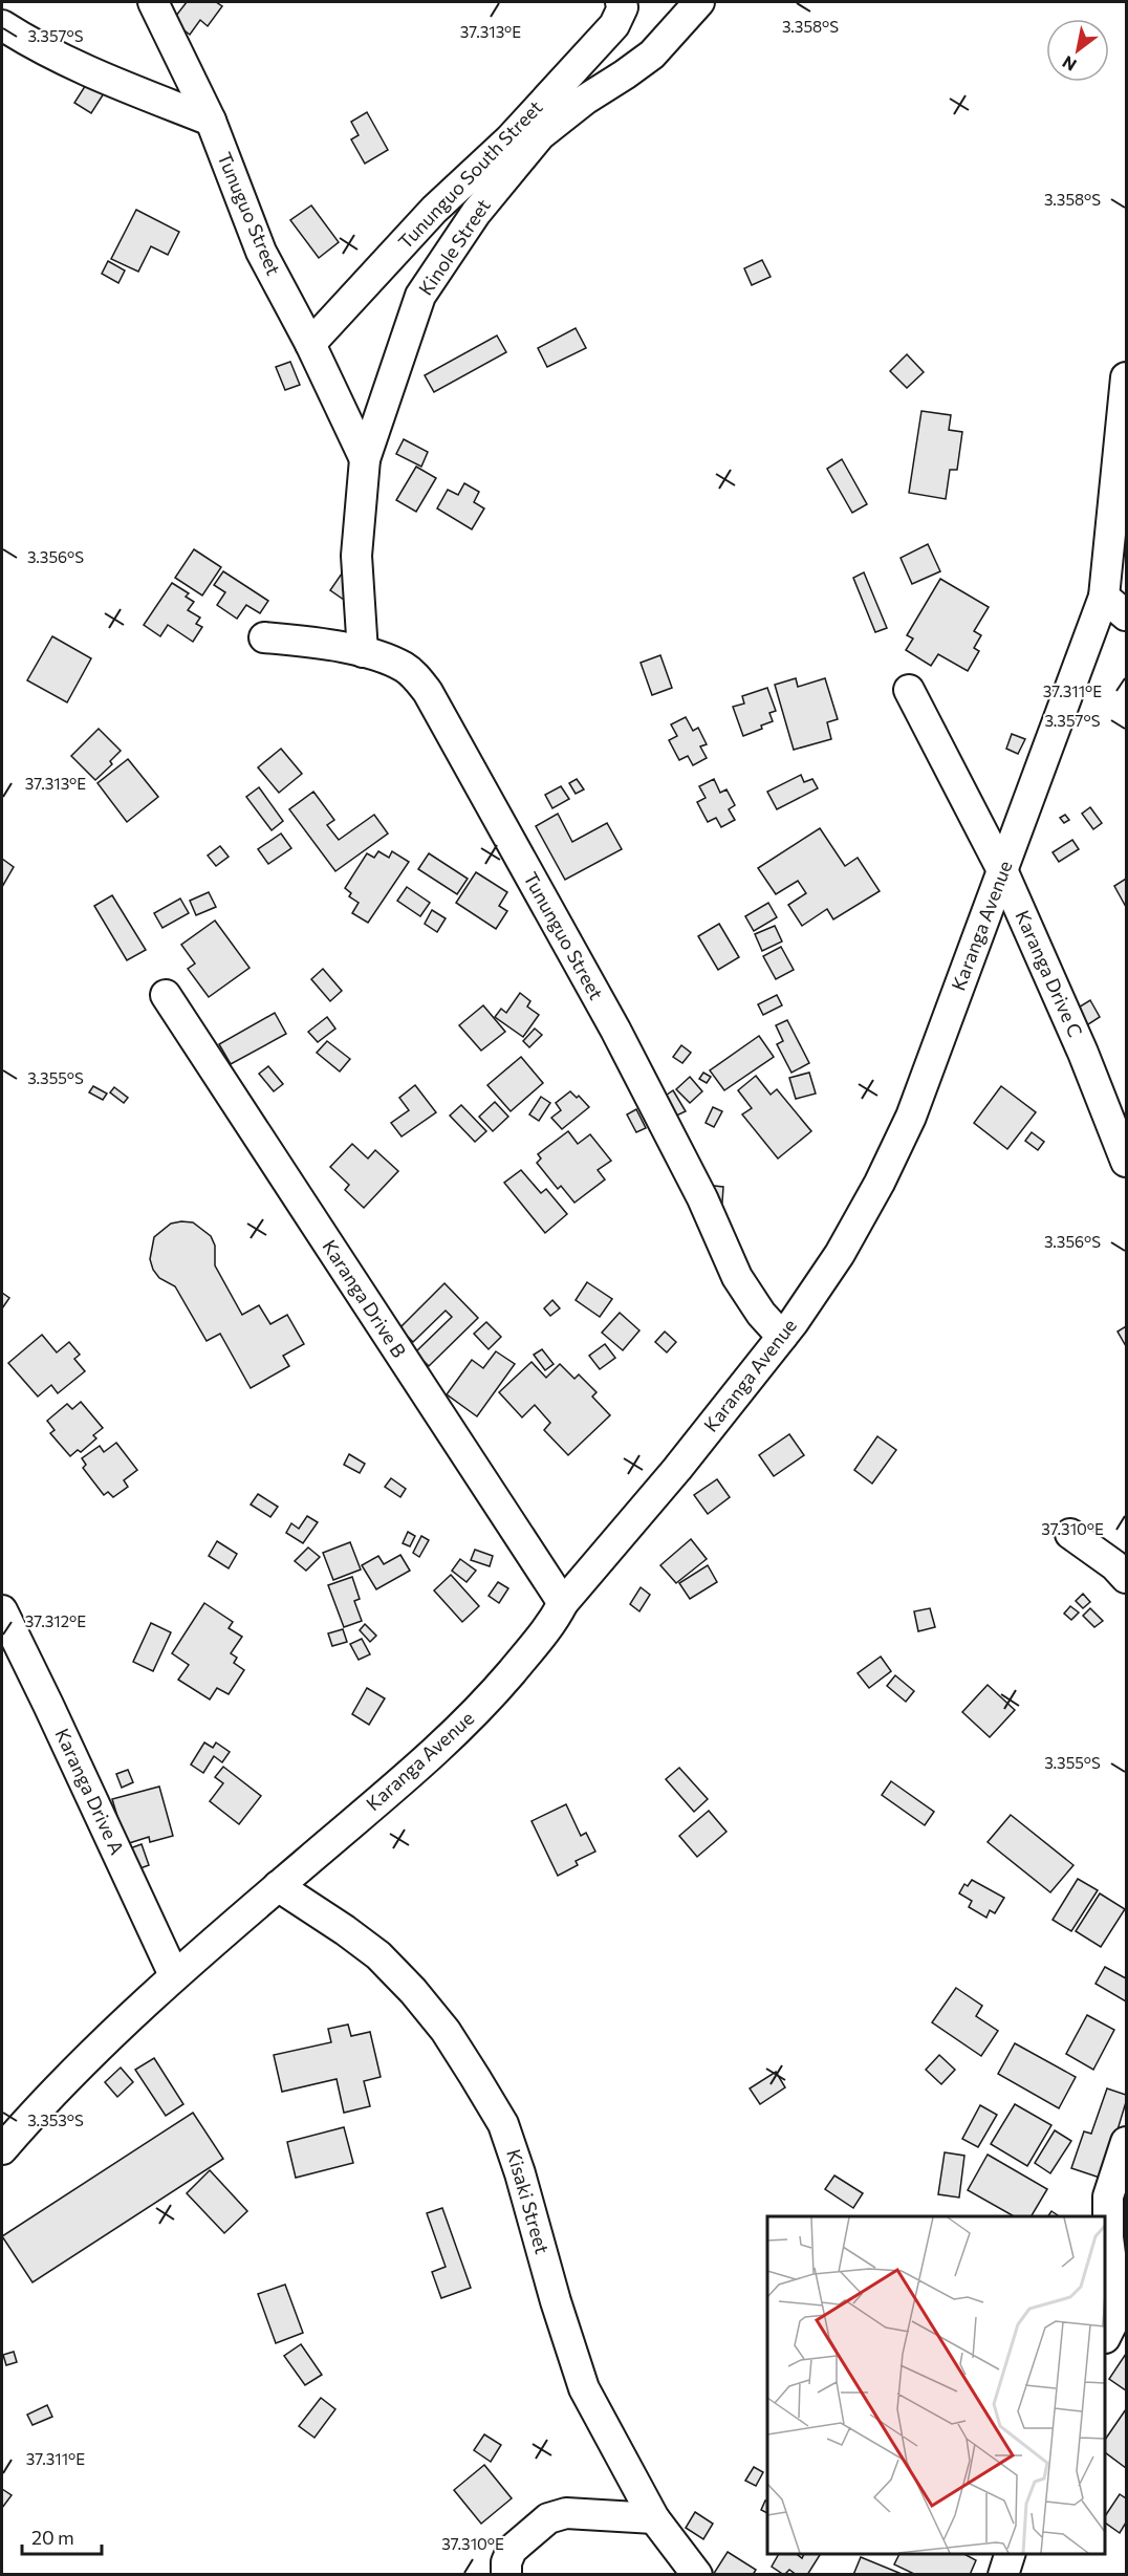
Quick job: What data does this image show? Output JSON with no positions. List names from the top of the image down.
{
  "streets": {
    "street": [
      "Tununguo South Street",
      "Tunuguo Street",
      "Kinole Street",
      "Karanga Avenue",
      "Tununguo Street",
      "Karanga Drive C",
      "Karanga Drive B",
      "Karanga Drive A",
      "Kisaki Street"
    ]
  },
  "crossings": [
    ["Tununguo South Street", "Tunuguo Street"],
    ["Tunuguo Street", "Kinole Street"],
    ["Kinole Street", "Tununguo Street"],
    ["Karanga Avenue", "Tununguo Street"],
    ["Karanga Avenue", "Karanga Drive C"],
    ["Karanga Avenue", "Karanga Drive B"],
    ["Karanga Avenue", "Karanga Drive A"],
    ["Karanga Avenue", "Kisaki Street"]
  ],
  "scale_bar": "20 m",
  "north": "bottom left",
  "coordinates": [
    "3.358°S",
    "37.313°E",
    "3.357°S",
    "3.356°S",
    "37.311°E",
    "3.355°S",
    "37.310°E",
    "37.312°E",
    "3.353°S"
  ]
}
